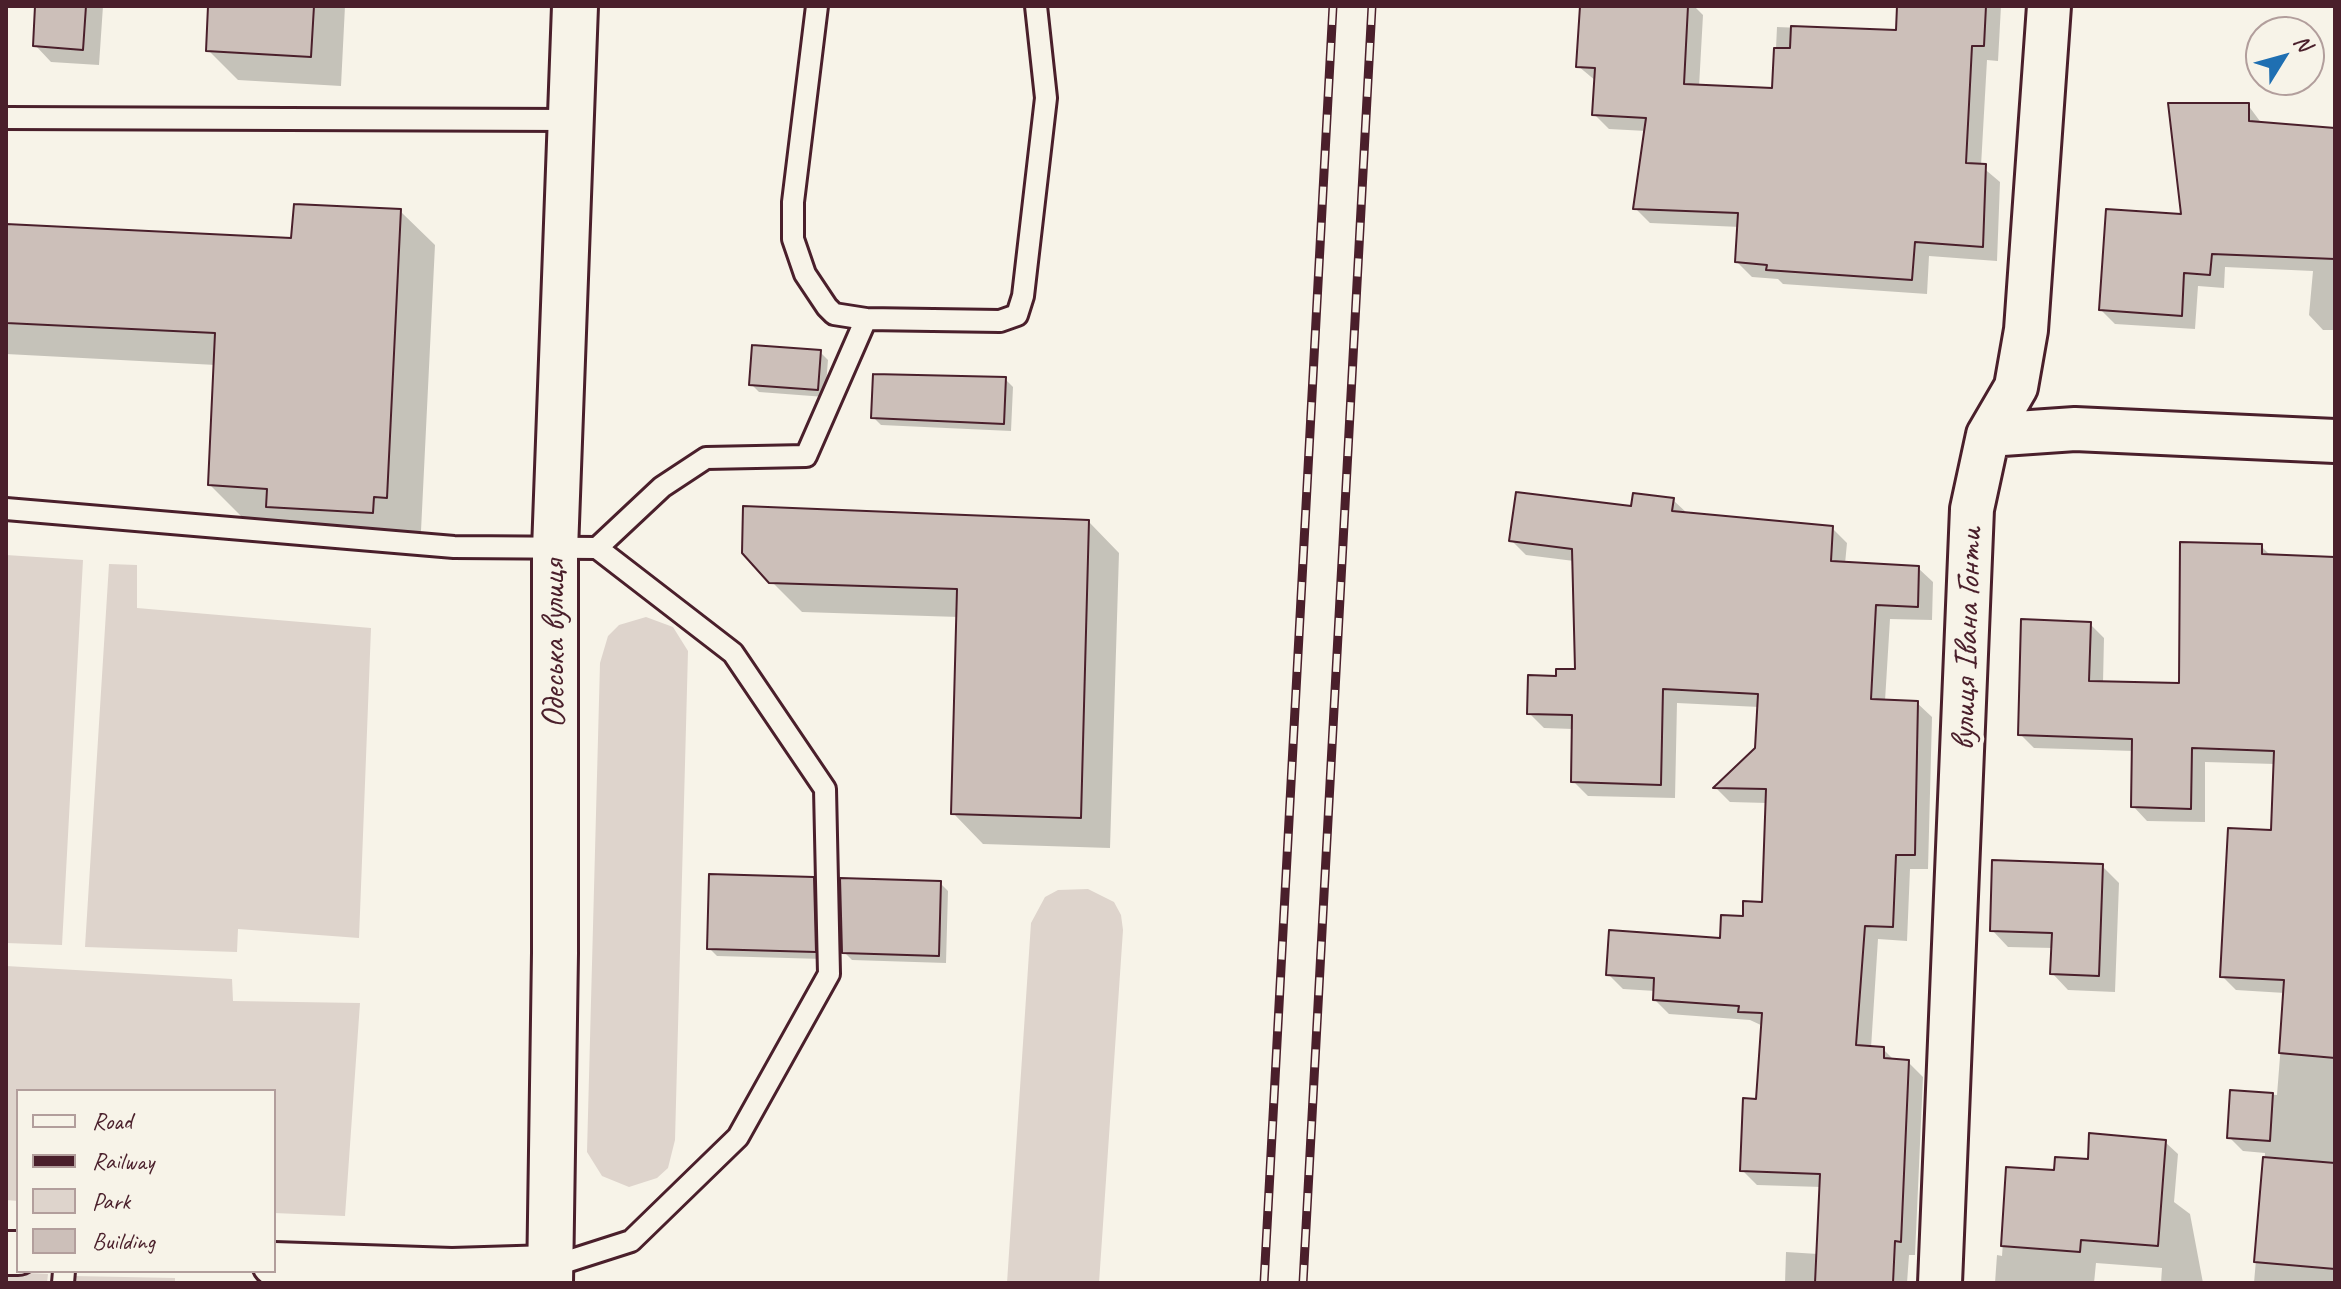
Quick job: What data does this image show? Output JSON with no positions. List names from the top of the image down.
{
  "streets": {
    "main road": ["Одеська вулиця"],
    "street": ["вулиця Івана Гонти"]
  },
  "legend": [
    "Road",
    "Railway",
    "Park",
    "Building"
  ],
  "north": "top right"
}
